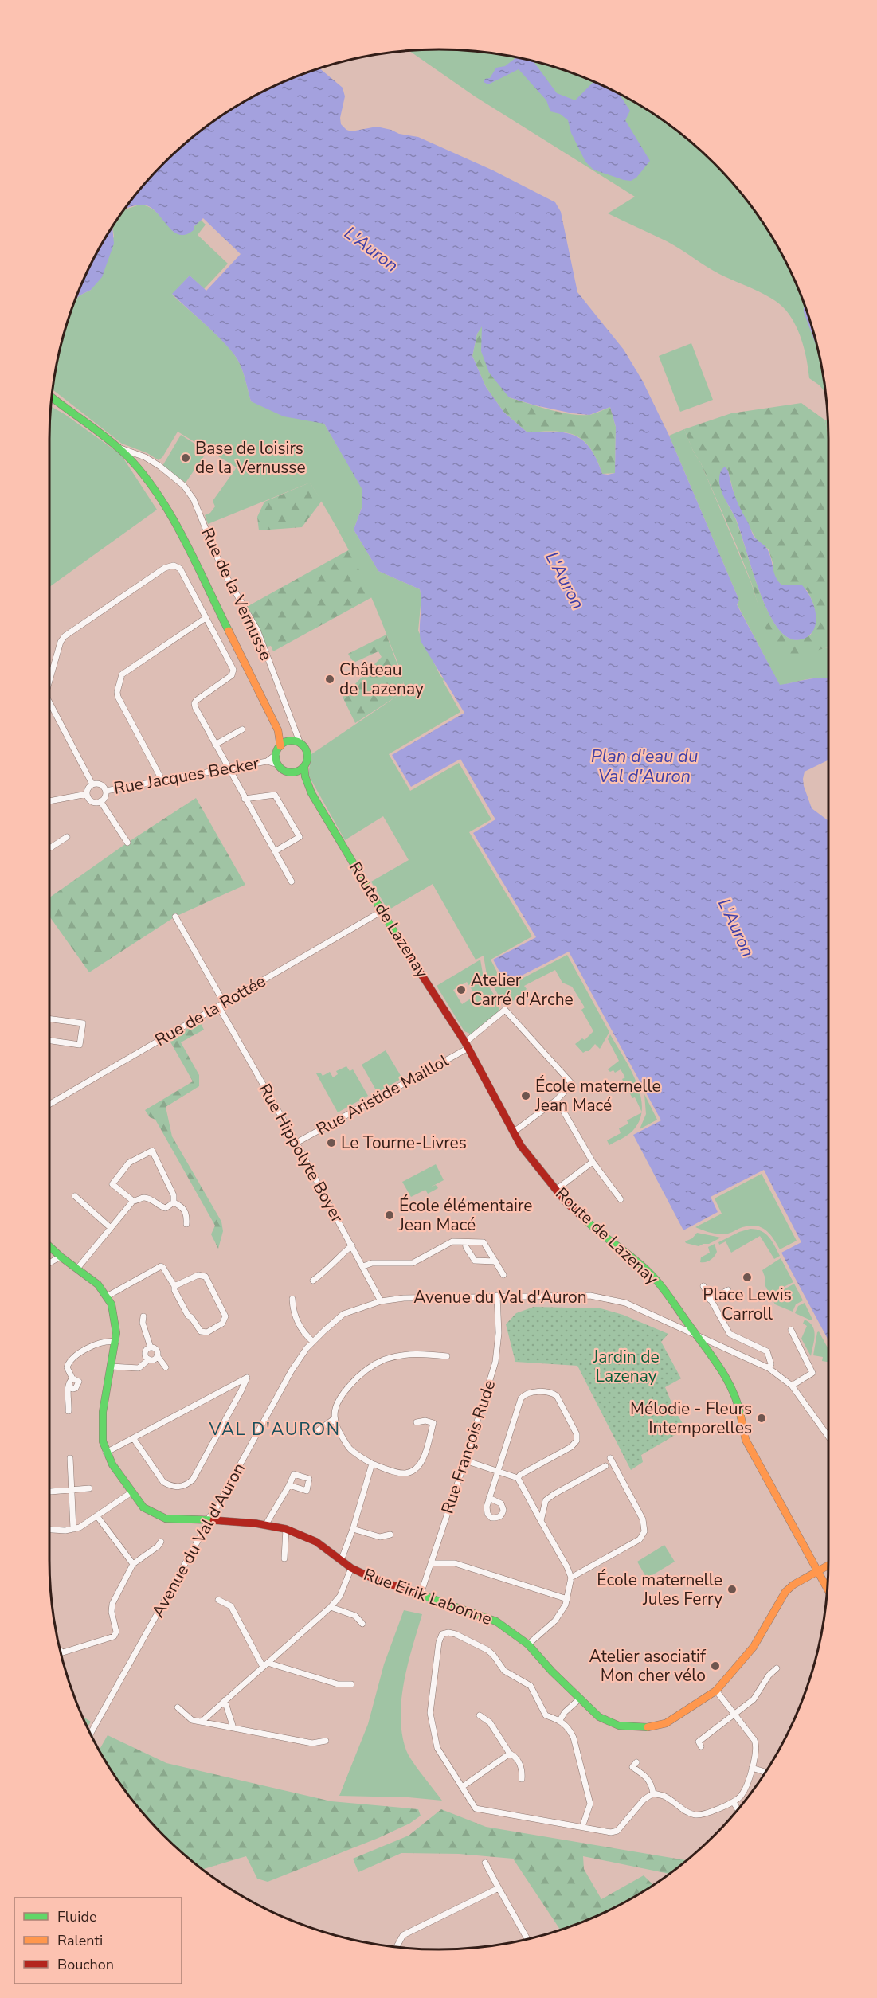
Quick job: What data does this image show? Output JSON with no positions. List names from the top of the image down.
{
  "streets": {
    "street": [
      "Rue de la Vernusse",
      "Rue Jacques Becker",
      "Route de Lazenay",
      "Rue de la Rottée",
      "Rue Aristide Maillol",
      "Rue Hippolyte Boyer",
      "Avenue du Val d'Auron",
      "Rue François Rude",
      "Rue Eirik Labonne"
    ]
  },
  "crossings": [
    ["Rue de la Vernusse", "Rue Jacques Becker"],
    ["Rue de la Vernusse", "Route de Lazenay"],
    ["Rue Jacques Becker", "Route de Lazenay"],
    ["Route de Lazenay", "Rue de la Rottée"],
    ["Route de Lazenay", "Rue Aristide Maillol"],
    ["Route de Lazenay", "Avenue du Val d'Auron"],
    ["Route de Lazenay", "Rue Eirik Labonne"],
    ["Rue de la Rottée", "Rue Hippolyte Boyer"],
    ["Rue Aristide Maillol", "Rue Hippolyte Boyer"],
    ["Rue Hippolyte Boyer", "Avenue du Val d'Auron"],
    ["Avenue du Val d'Auron", "Rue François Rude"],
    ["Avenue du Val d'Auron", "Rue Eirik Labonne"],
    ["Rue François Rude", "Rue Eirik Labonne"]
  ],
  "districts": ["VAL D'AURON"],
  "water": ["L'Auron", "Plan d'eau du Val d'Auron"],
  "parks": ["Jardin de Lazenay"],
  "places": [
    "Base de loisirs de la Vernusse",
    "Château de Lazenay",
    "Atelier Carré d'Arche",
    "École maternelle Jean Macé",
    "Le Tourne-Livres",
    "École élémentaire Jean Macé",
    "Place Lewis Carroll",
    "Mélodie - Fleurs Intemporelles",
    "École maternelle Jules Ferry",
    "Atelier asociatif Mon cher vélo"
  ],
  "legend": ["Fluide", "Ralenti", "Bouchon"]
}
